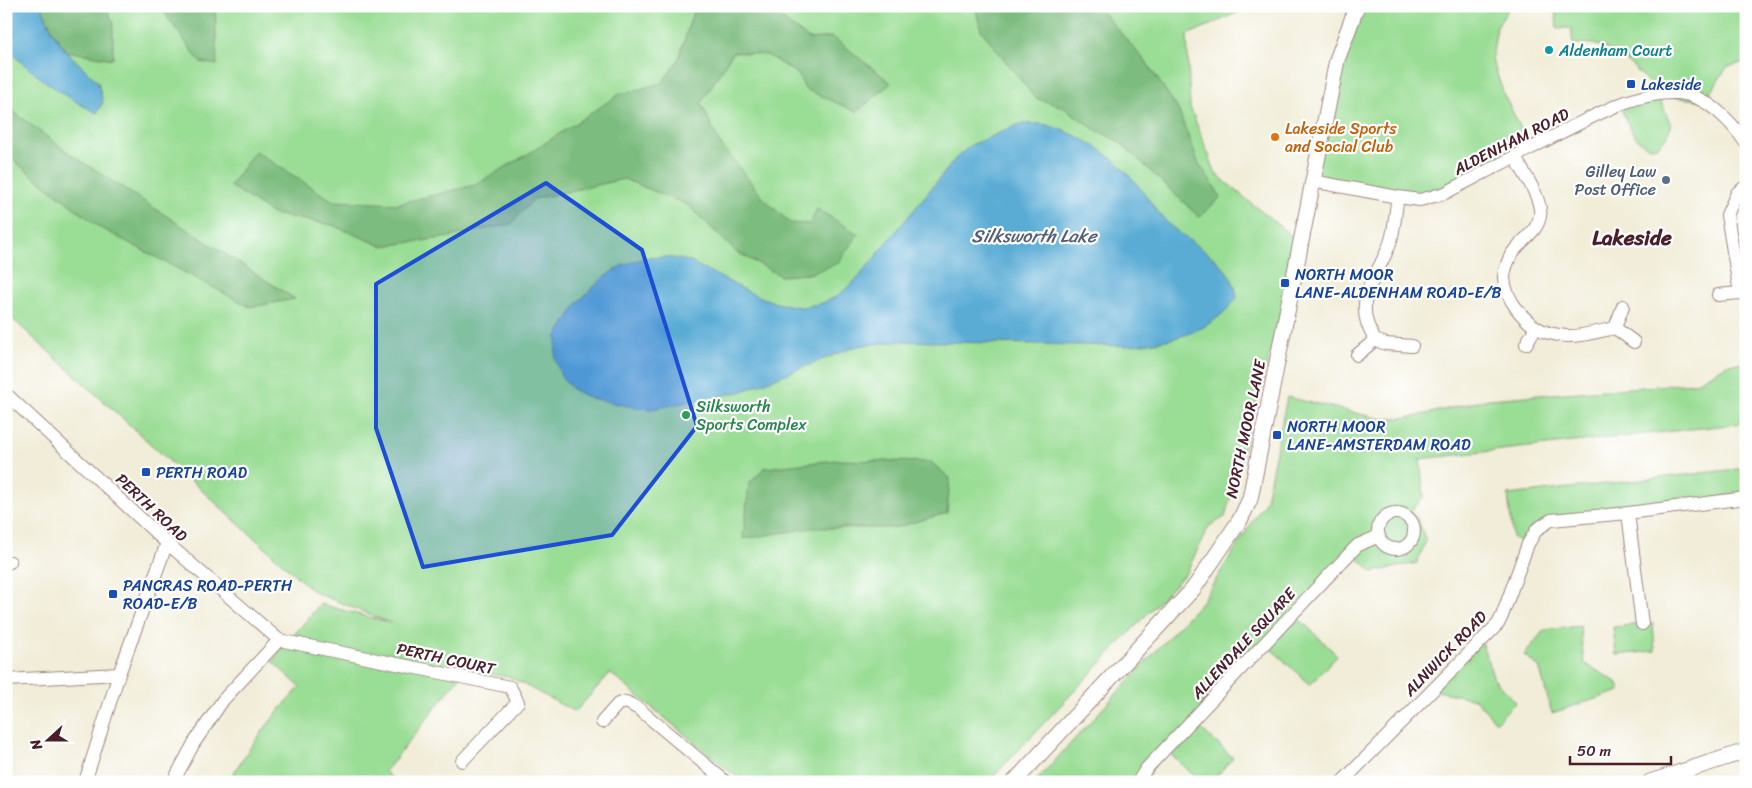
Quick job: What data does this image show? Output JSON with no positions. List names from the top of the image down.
{
  "streets": {
    "street": [
      "ALDENHAM ROAD",
      "NORTH MOOR LANE",
      "PERTH ROAD",
      "ALLENDALE SQUARE",
      "ALNWICK ROAD",
      "PERTH COURT"
    ]
  },
  "crossings": [
    ["ALDENHAM ROAD", "NORTH MOOR LANE"],
    ["PERTH ROAD", "PERTH COURT"]
  ],
  "districts": ["Lakeside"],
  "water": ["Silksworth Lake"],
  "places": {
    "other": [
      "Aldenham Court",
      "Lakeside Sports and Social Club",
      "Gilley Law Post Office",
      "Silksworth Sports Complex"
    ],
    "transit": [
      "Lakeside",
      "NORTH MOOR LANE-ALDENHAM ROAD-E/B",
      "NORTH MOOR LANE-AMSTERDAM ROAD",
      "PERTH ROAD",
      "PANCRAS ROAD-PERTH ROAD-E/B"
    ]
  },
  "scale_bar": "50 m",
  "north": "left"
}
